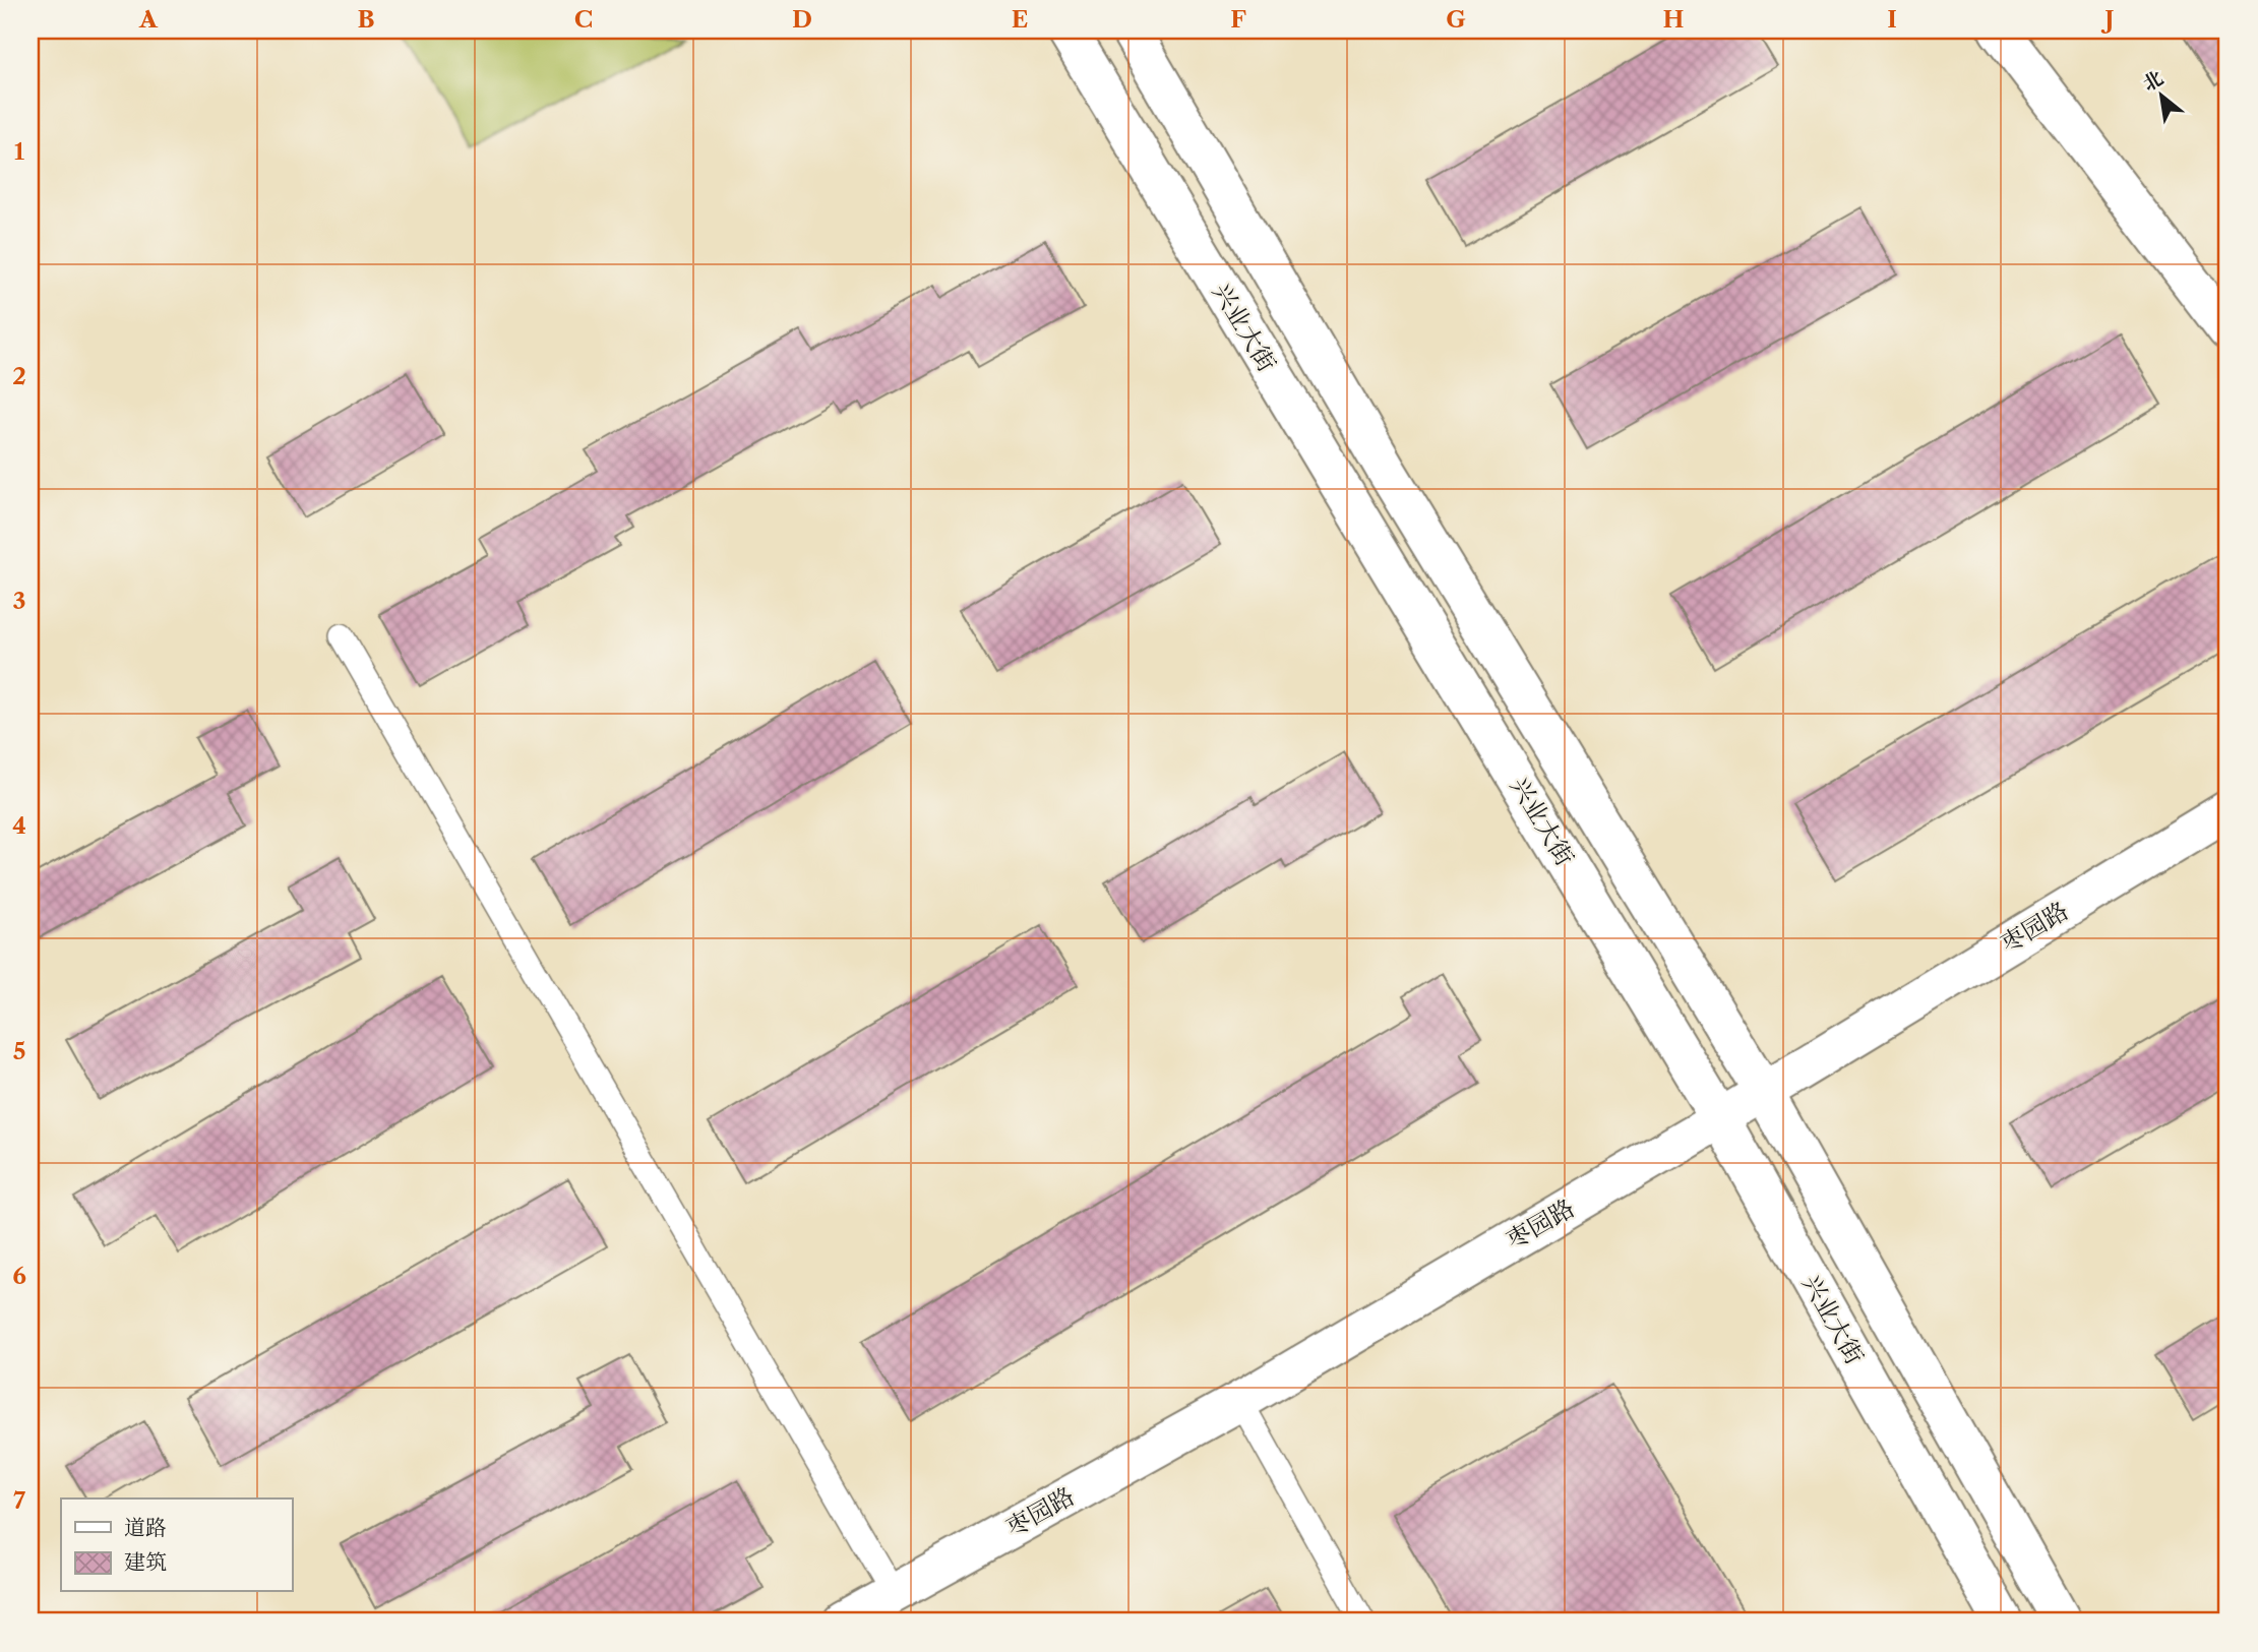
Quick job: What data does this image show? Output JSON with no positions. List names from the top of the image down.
{
  "streets": {
    "main road": ["兴业大街", "枣园路"]
  },
  "crossings": [
    ["兴业大街", "枣园路"]
  ],
  "legend": ["道路", "建筑"],
  "north": "top left",
  "grid": {
    "columns": [
      "A",
      "B",
      "C",
      "D",
      "E",
      "F",
      "G",
      "H",
      "I",
      "J"
    ],
    "rows": [
      "1",
      "2",
      "3",
      "4",
      "5",
      "6",
      "7"
    ]
  }
}
